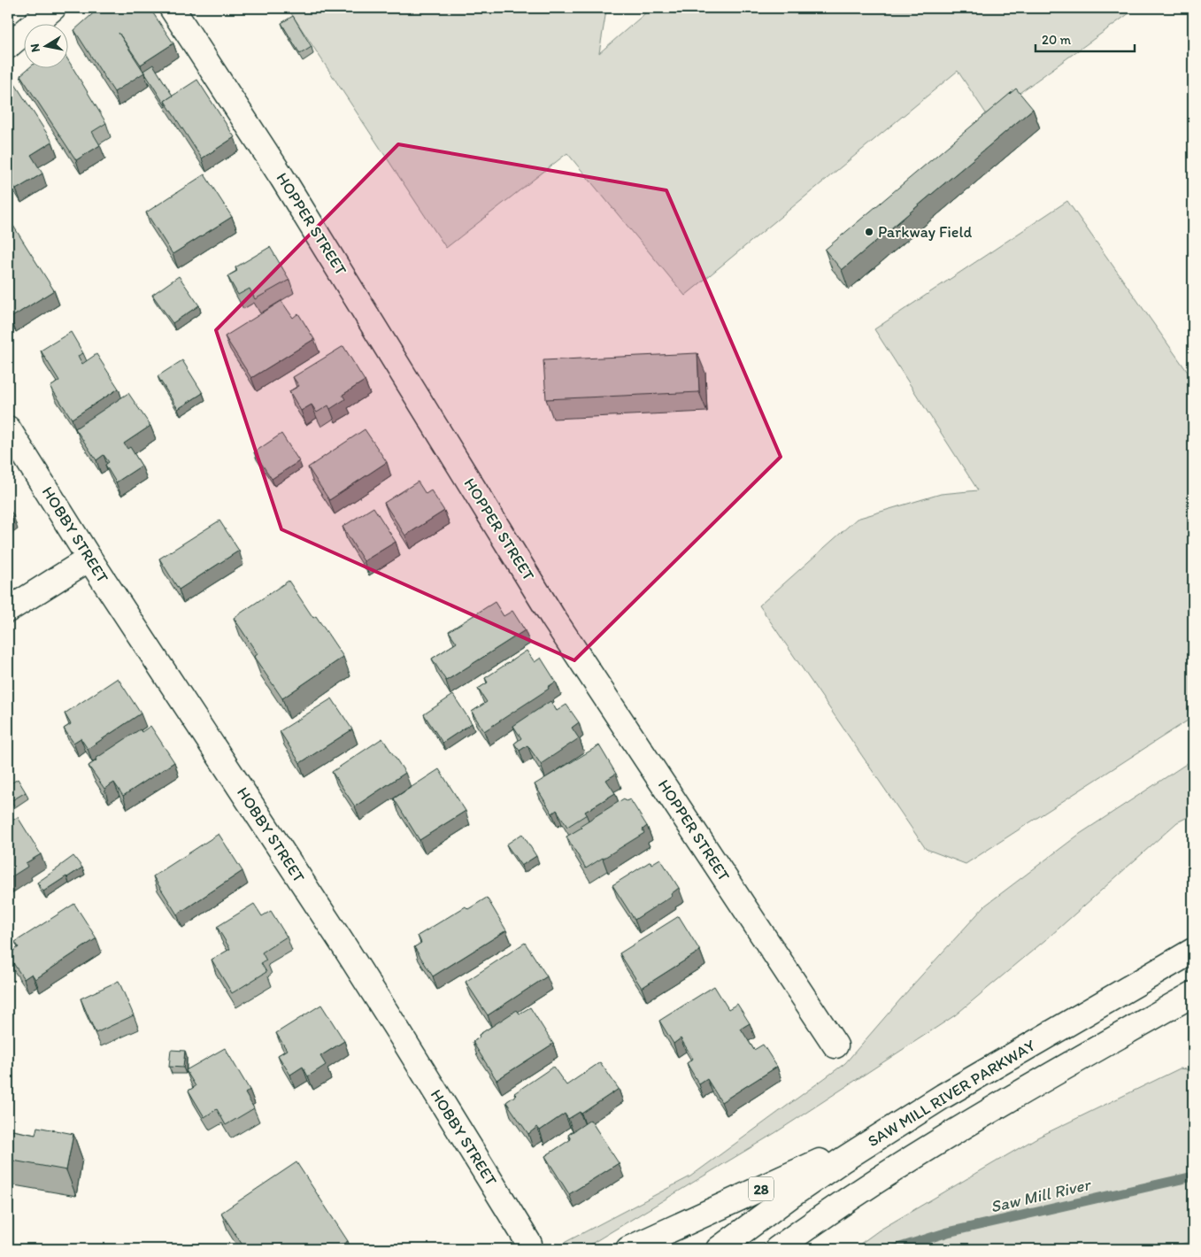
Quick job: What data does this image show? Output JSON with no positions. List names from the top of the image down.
{
  "streets": {
    "main road": [
      "HOPPER STREET",
      "HOBBY STREET",
      "SAW MILL RIVER PARKWAY",
      "28"
    ]
  },
  "crossings": [
    ["SAW MILL RIVER PARKWAY", "28"]
  ],
  "water": ["Saw Mill River"],
  "places": ["Parkway Field"],
  "scale_bar": "20 m",
  "north": "left"
}
